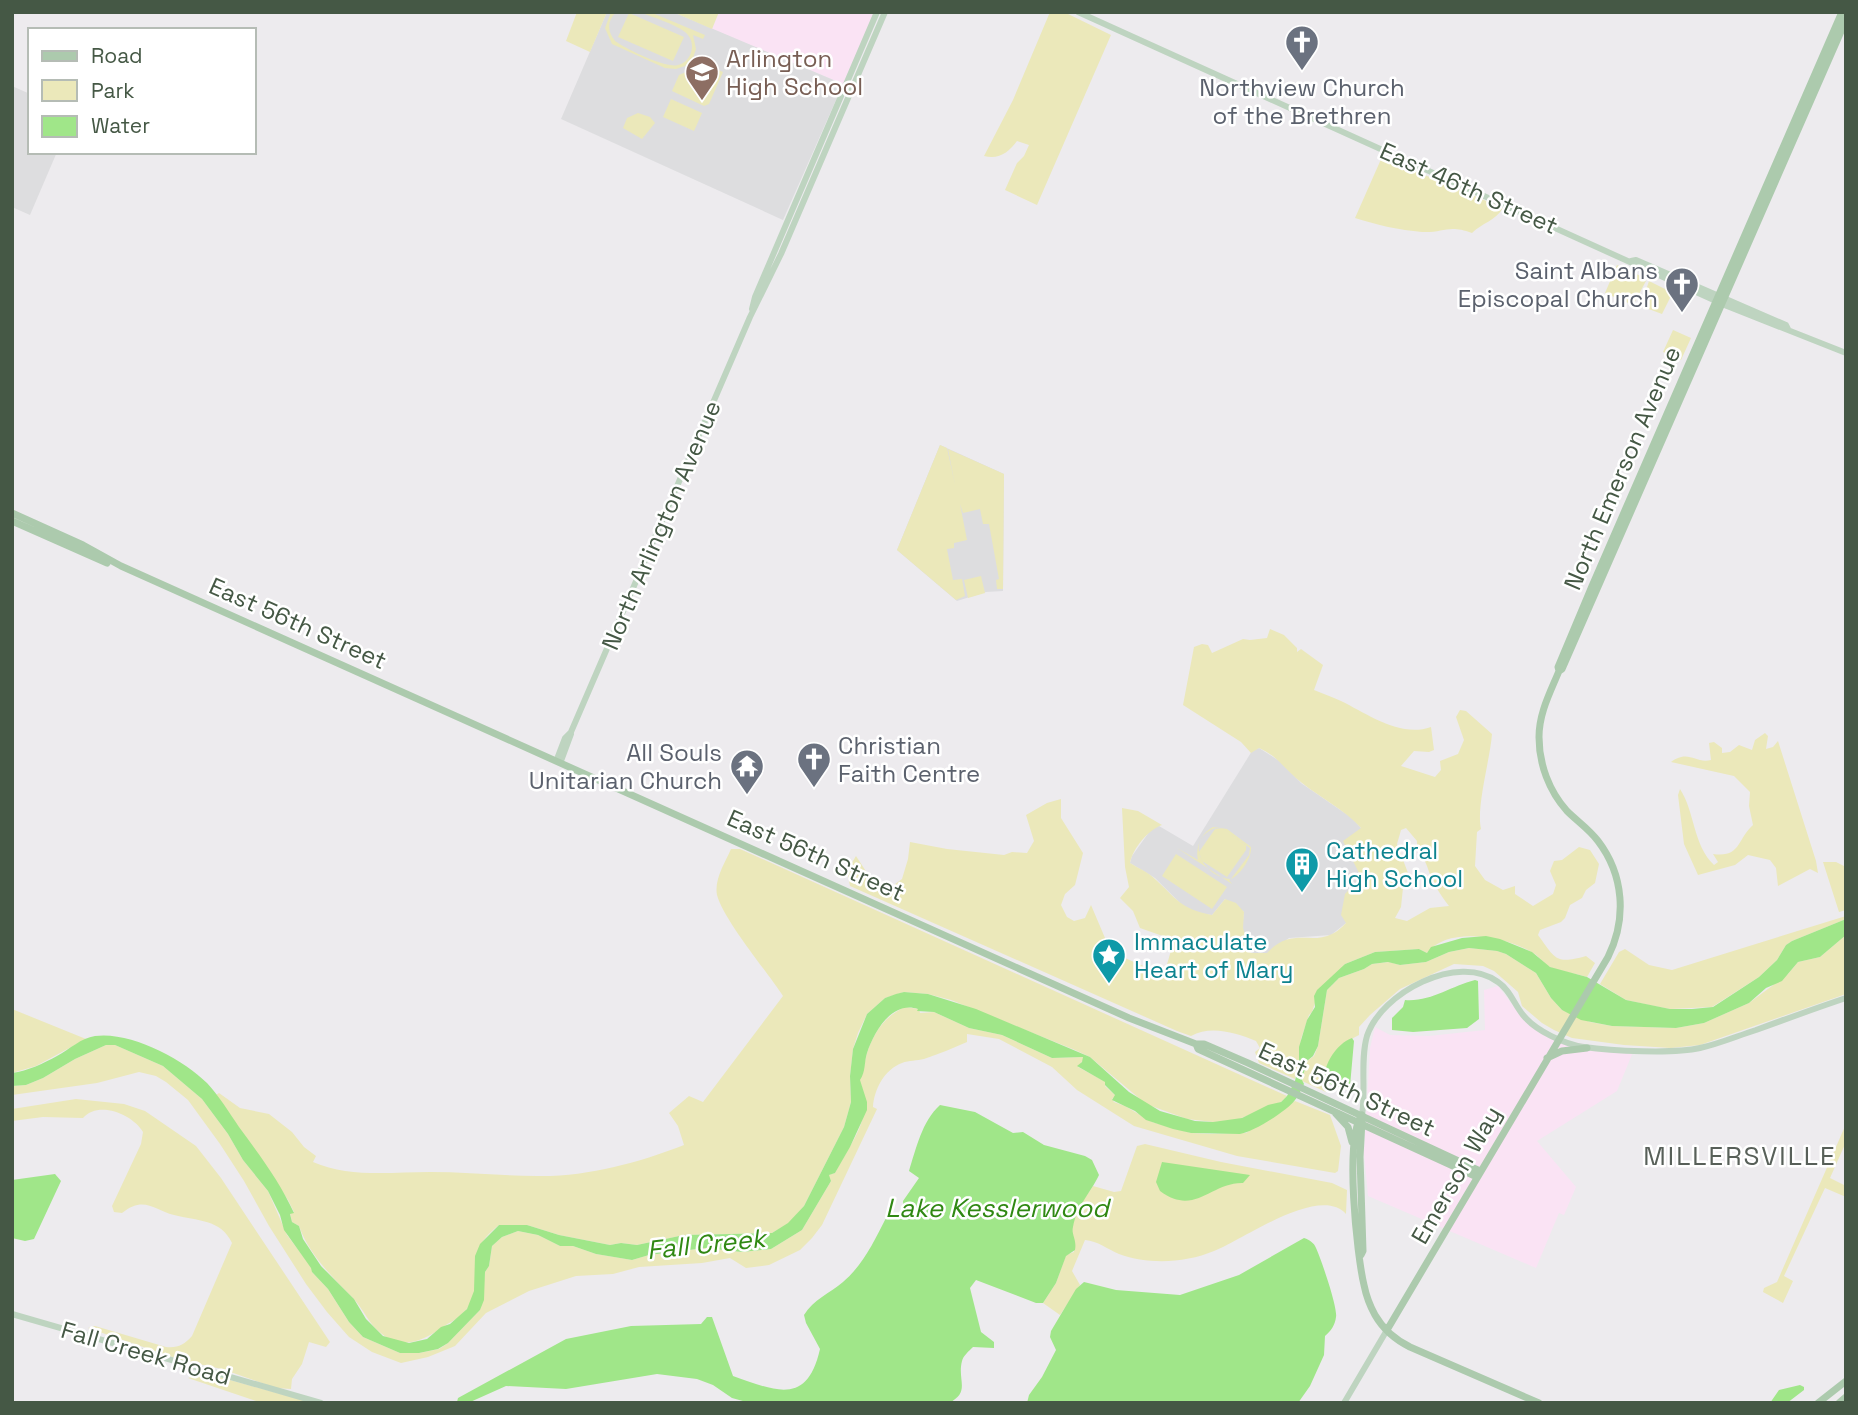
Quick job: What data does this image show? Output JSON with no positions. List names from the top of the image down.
{
  "streets": {
    "main road": [
      "East 46th Street",
      "North Emerson Avenue",
      "North Arlington Avenue",
      "East 56th Street",
      "Emerson Way",
      "Fall Creek Road"
    ]
  },
  "crossings": [
    ["East 46th Street", "North Emerson Avenue"],
    ["North Emerson Avenue", "East 56th Street"],
    ["North Emerson Avenue", "Emerson Way"],
    ["North Arlington Avenue", "East 56th Street"],
    ["East 56th Street", "Emerson Way"]
  ],
  "districts": ["MILLERSVILLE"],
  "water": ["Lake Kesslerwood", "Fall Creek"],
  "places": {
    "church": ["Northview Church of the Brethren", "Saint Albans Episcopal Church", "Christian Faith Centre"],
    "school or university": ["Arlington High School"],
    "temple": ["All Souls Unitarian Church"],
    "building": ["Cathedral High School"],
    "place": ["Immaculate Heart of Mary"]
  },
  "legend": ["Road", "Park", "Water"]
}
